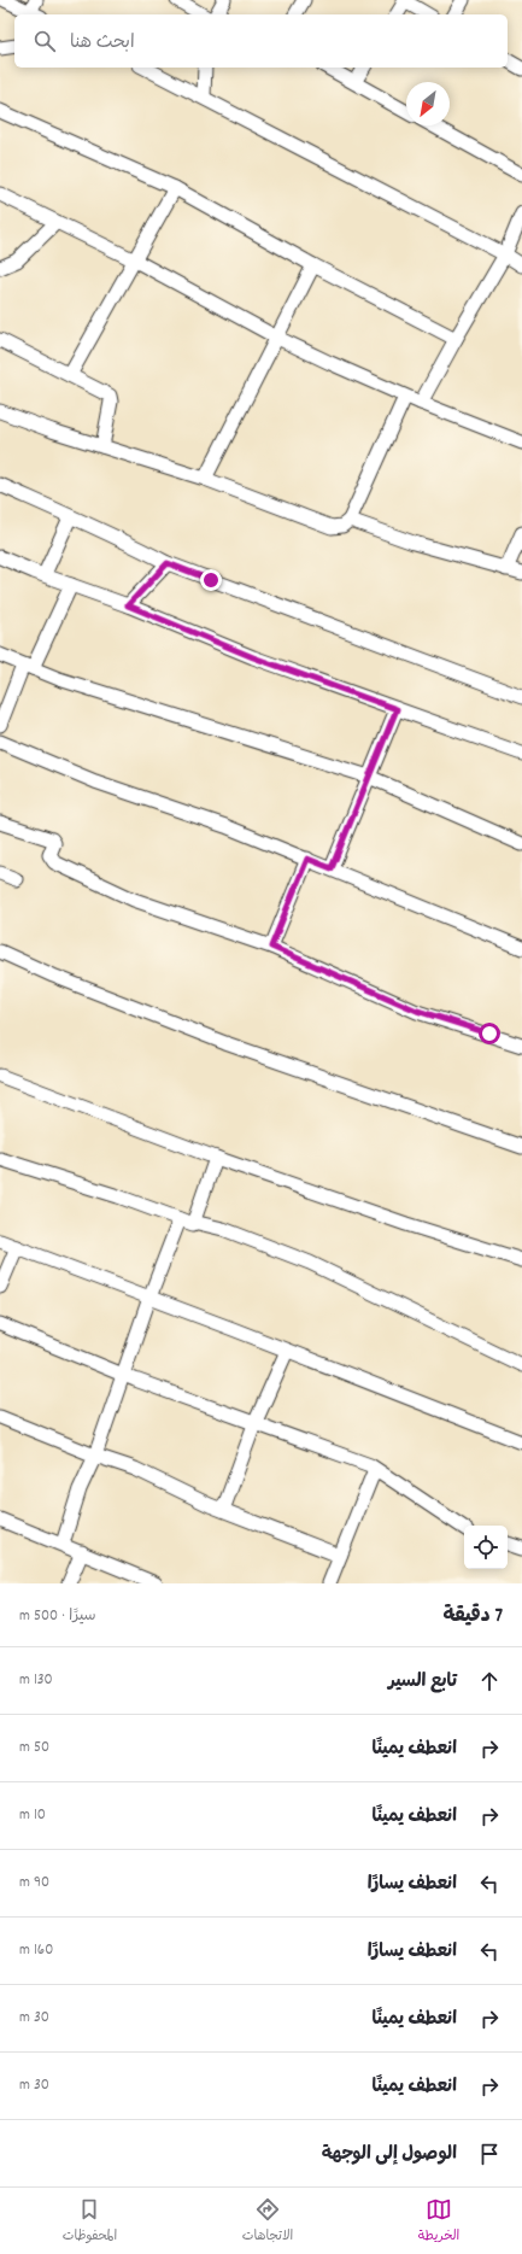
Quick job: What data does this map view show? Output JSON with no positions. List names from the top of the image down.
{
  "north": "bottom left",
  "page": {
    "search": "ابحث هنا",
    "heading": ["7 دقيقة", "سيرًا · 500 m"],
    "list": [
      ["تابع السير", "130 m"],
      ["انعطف يمينًا", "50 m"],
      ["انعطف يمينًا", "10 m"],
      ["انعطف يسارًا", "90 m"],
      ["انعطف يسارًا", "160 m"],
      ["انعطف يمينًا", "30 m"],
      ["انعطف يمينًا", "30 m"],
      "الوصول إلى الوجهة"
    ],
    "nav": ["الخريطة", "الاتجاهات", "المحفوظات"]
  }
}
